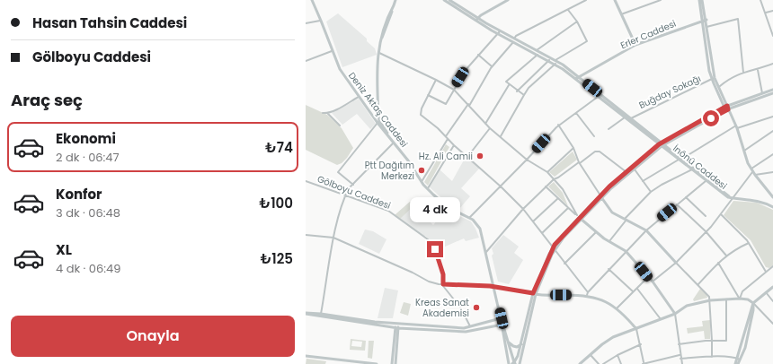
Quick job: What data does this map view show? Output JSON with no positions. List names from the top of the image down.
{
  "streets": {
    "street": [
      "Erler Caddesi",
      "Buğday Sokağı",
      "Deniz Aktaş Caddesi",
      "İnönü Caddesi",
      "Gölboyu Caddesi"
    ]
  },
  "places": ["Hz. Ali Camii", "Ptt Dağıtım Merkezi", "Kreas Sanat Akademisi"],
  "page": {
    "banner": ["Hasan Tahsin Caddesi", "Gölboyu Caddesi"],
    "heading": "Araç seç",
    "list": [
      {
        "name": "Ekonomi",
        "note": "2 dk · 06:47",
        "value": "₺74"
      },
      {
        "name": "Konfor",
        "note": "3 dk · 06:48",
        "value": "₺100"
      },
      {
        "name": "XL",
        "note": "4 dk · 06:49",
        "value": "₺125"
      }
    ],
    "bubble": "4 dk",
    "buttons": "Onayla"
  }
}
